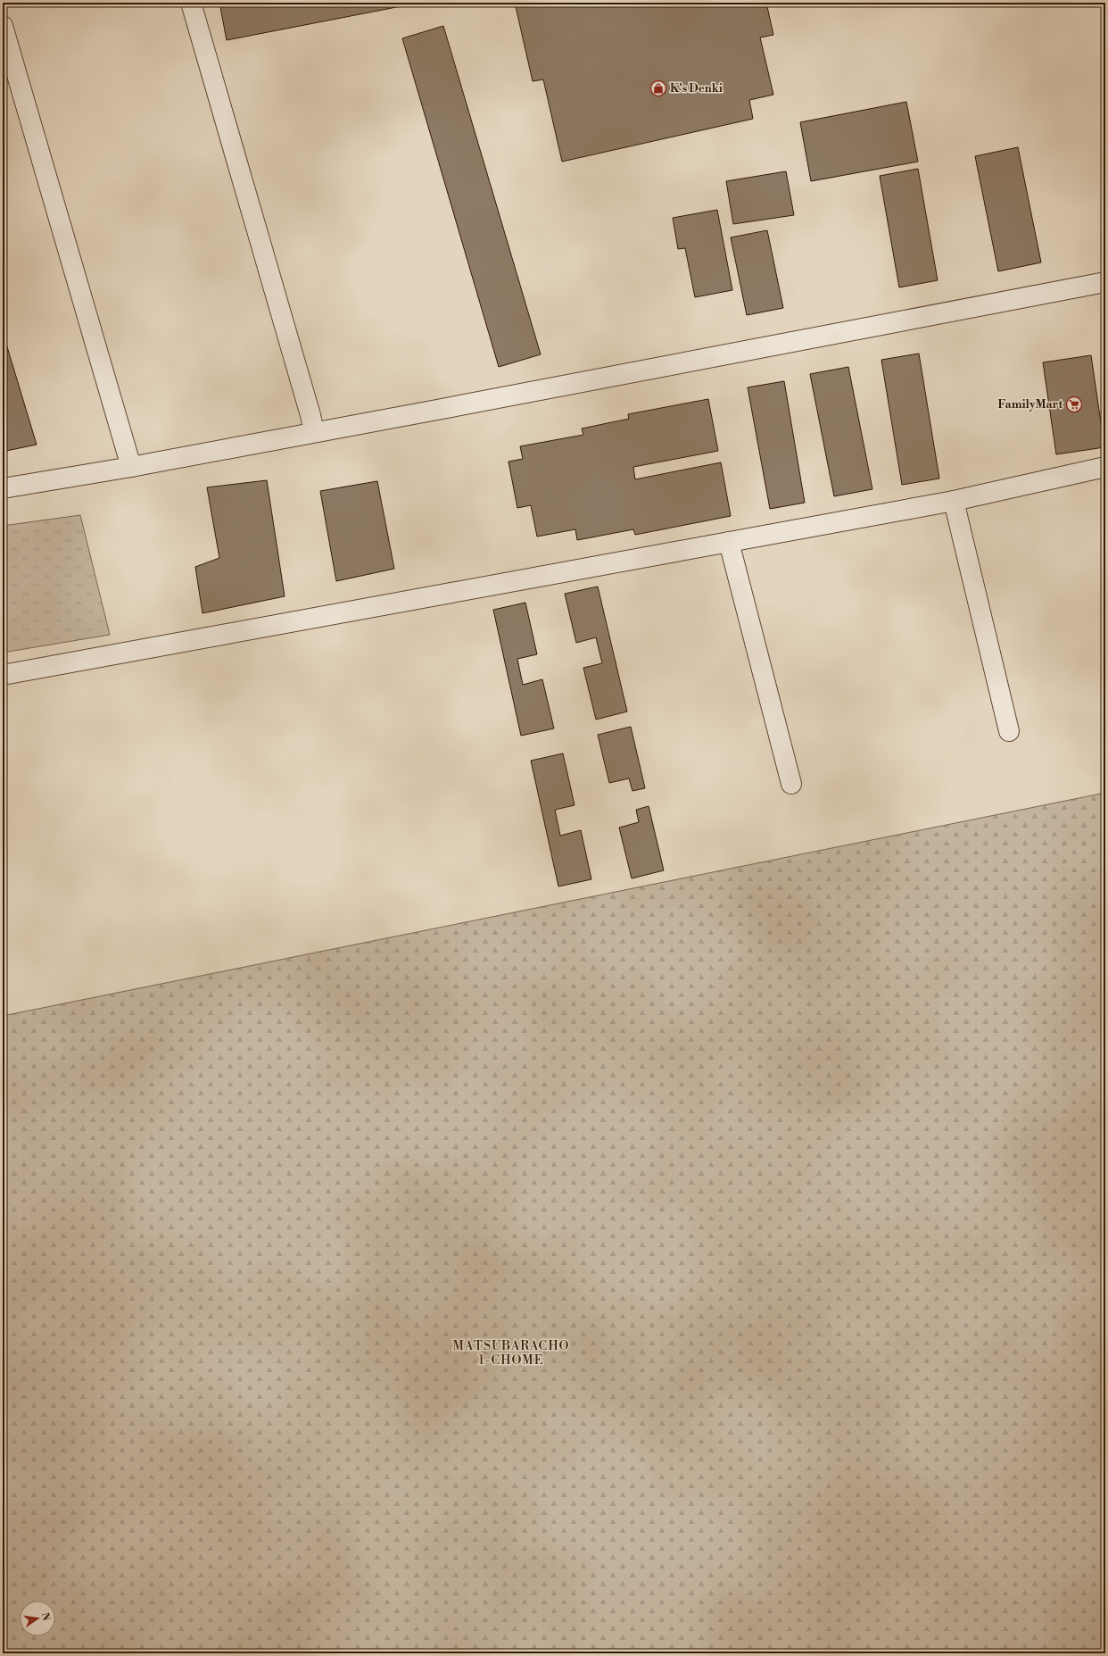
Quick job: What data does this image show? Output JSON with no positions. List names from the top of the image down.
{
  "districts": ["MATSUBARACHO 1-CHOME"],
  "places": {
    "shop": ["K's Denki"],
    "supermarket": ["FamilyMart"]
  },
  "north": "right"
}
